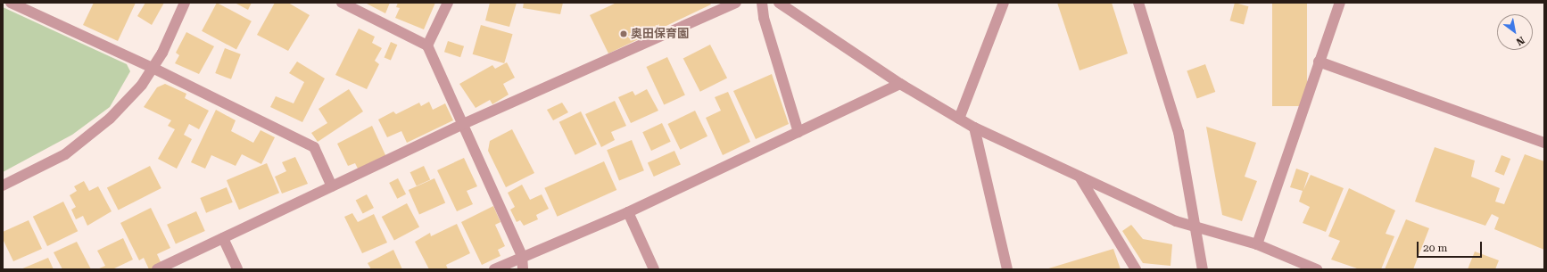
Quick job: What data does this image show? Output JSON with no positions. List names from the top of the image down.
{
  "places": ["奥田保育園"],
  "scale_bar": "20 m",
  "north": "bottom right"
}
